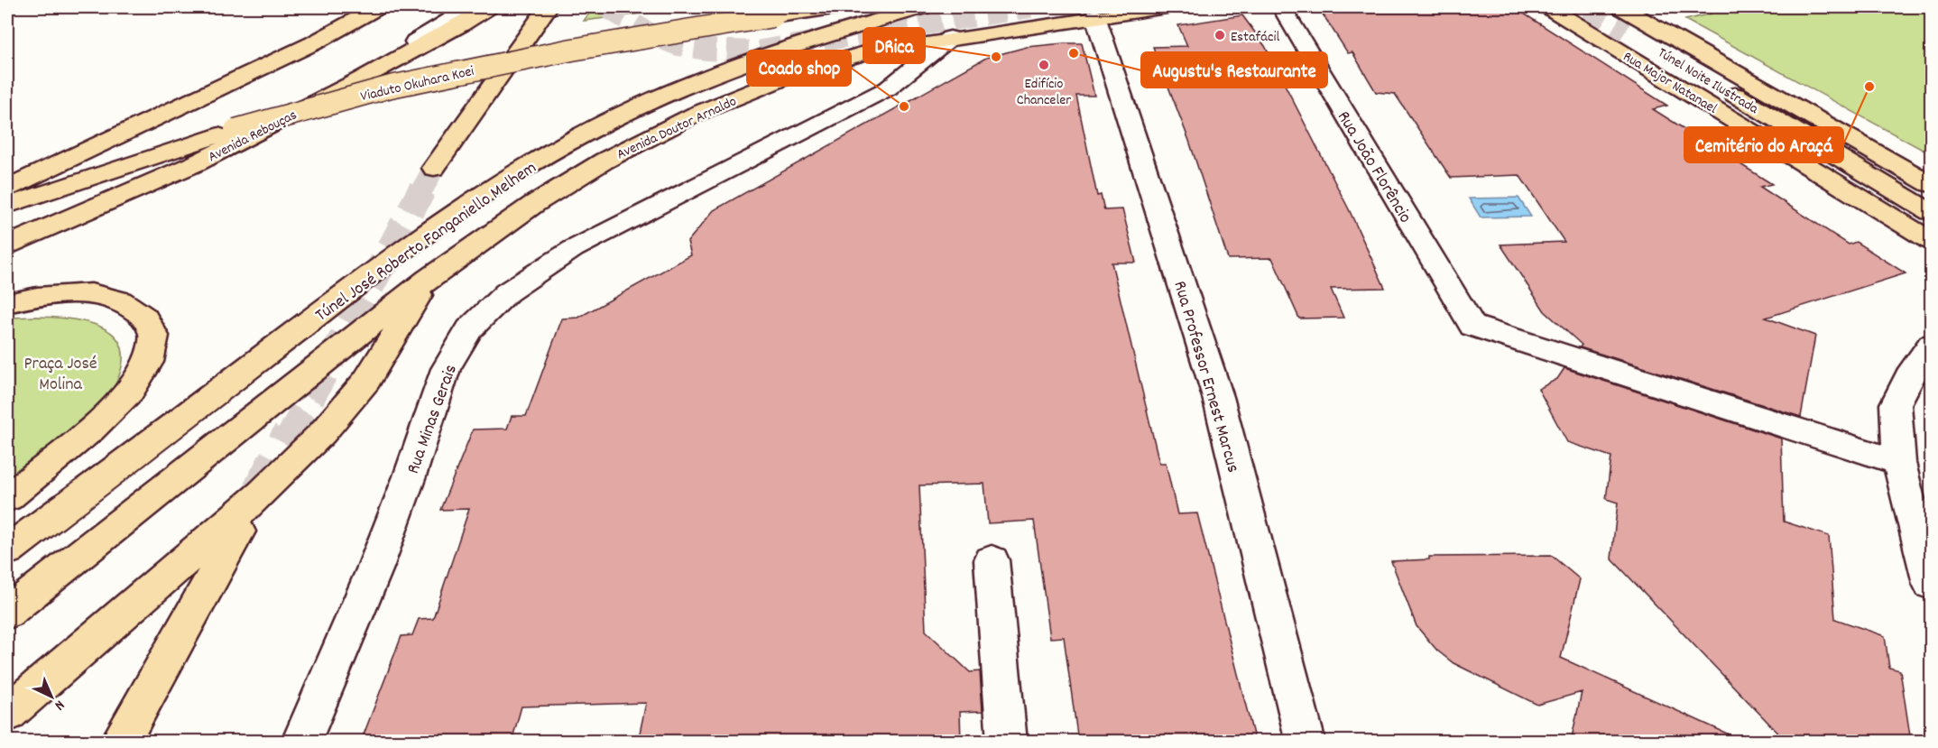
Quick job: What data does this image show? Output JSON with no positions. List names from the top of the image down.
{
  "streets": {
    "main road": [
      "Túnel Noite Ilustrada",
      "Rua Major Natanael",
      "Viaduto Okuhara Koei",
      "Avenida Doutor Arnaldo",
      "Avenida Rebouças",
      "Túnel José Roberto Fanganiello Melhem"
    ],
    "street": ["Rua João Florêncio", "Rua Professor Ernest Marcus", "Rua Minas Gerais"]
  },
  "crossings": [
    ["Avenida Doutor Arnaldo", "Túnel José Roberto Fanganiello Melhem"],
    ["Avenida Doutor Arnaldo", "Rua Professor Ernest Marcus"],
    ["Avenida Doutor Arnaldo", "Rua Minas Gerais"]
  ],
  "parks": ["Praça José Molina"],
  "places": [
    "Estafácil",
    "Augustu's Restaurante",
    "DRica",
    "Edifício Chanceler",
    "Cemitério do Araçá",
    "Coado shop"
  ],
  "north": "bottom right"
}
